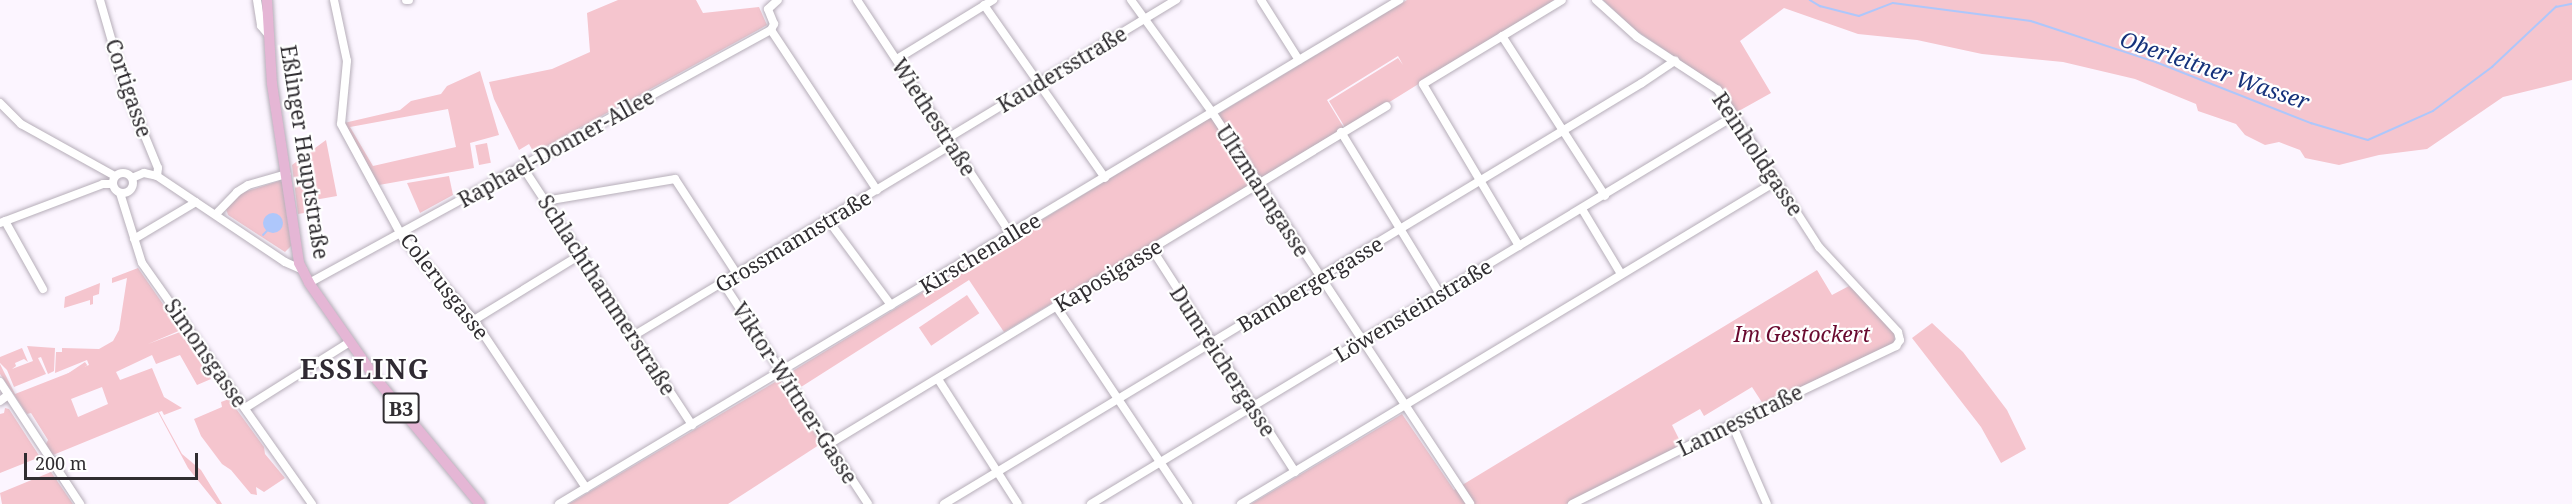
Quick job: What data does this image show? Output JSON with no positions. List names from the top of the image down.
{
  "streets": {
    "main road": ["Eßlinger Hauptstraße", "B3"],
    "street": [
      "Kaudersstraße",
      "Cortigasse",
      "Wiethestraße",
      "Raphael-Donner-Allee",
      "Reinholdgasse",
      "Ultzmanngasse",
      "Grossmannstraße",
      "Kirschenallee",
      "Kaposigasse",
      "Bambergergasse",
      "Colerusgasse",
      "Schlachthammerstraße",
      "Löwensteinstraße",
      "Simonsgasse",
      "Dumreichergasse",
      "Viktor-Wittner-Gasse",
      "Lannesstraße"
    ]
  },
  "crossings": [
    ["Kaudersstraße", "Wiethestraße"],
    ["Kaudersstraße", "Ultzmanngasse"],
    ["Kaudersstraße", "Grossmannstraße"],
    ["Wiethestraße", "Grossmannstraße"],
    ["Wiethestraße", "Kirschenallee"],
    ["Raphael-Donner-Allee", "Eßlinger Hauptstraße"],
    ["Raphael-Donner-Allee", "Colerusgasse"],
    ["Raphael-Donner-Allee", "Schlachthammerstraße"],
    ["Reinholdgasse", "Bambergergasse"],
    ["Reinholdgasse", "Löwensteinstraße"],
    ["Reinholdgasse", "Lannesstraße"],
    ["Ultzmanngasse", "Kirschenallee"],
    ["Ultzmanngasse", "Kaposigasse"],
    ["Ultzmanngasse", "Bambergergasse"],
    ["Ultzmanngasse", "Löwensteinstraße"],
    ["Grossmannstraße", "Schlachthammerstraße"],
    ["Grossmannstraße", "Viktor-Wittner-Gasse"],
    ["Kirschenallee", "Colerusgasse"],
    ["Kirschenallee", "Schlachthammerstraße"],
    ["Kirschenallee", "Viktor-Wittner-Gasse"],
    ["Kaposigasse", "Dumreichergasse"],
    ["Kaposigasse", "Viktor-Wittner-Gasse"],
    ["Bambergergasse", "Dumreichergasse"],
    ["Löwensteinstraße", "Dumreichergasse"]
  ],
  "districts": ["ESSLING"],
  "water": ["Oberleitner Wasser"],
  "parks": ["Im Gestockert"],
  "scale_bar": "200 m"
}
